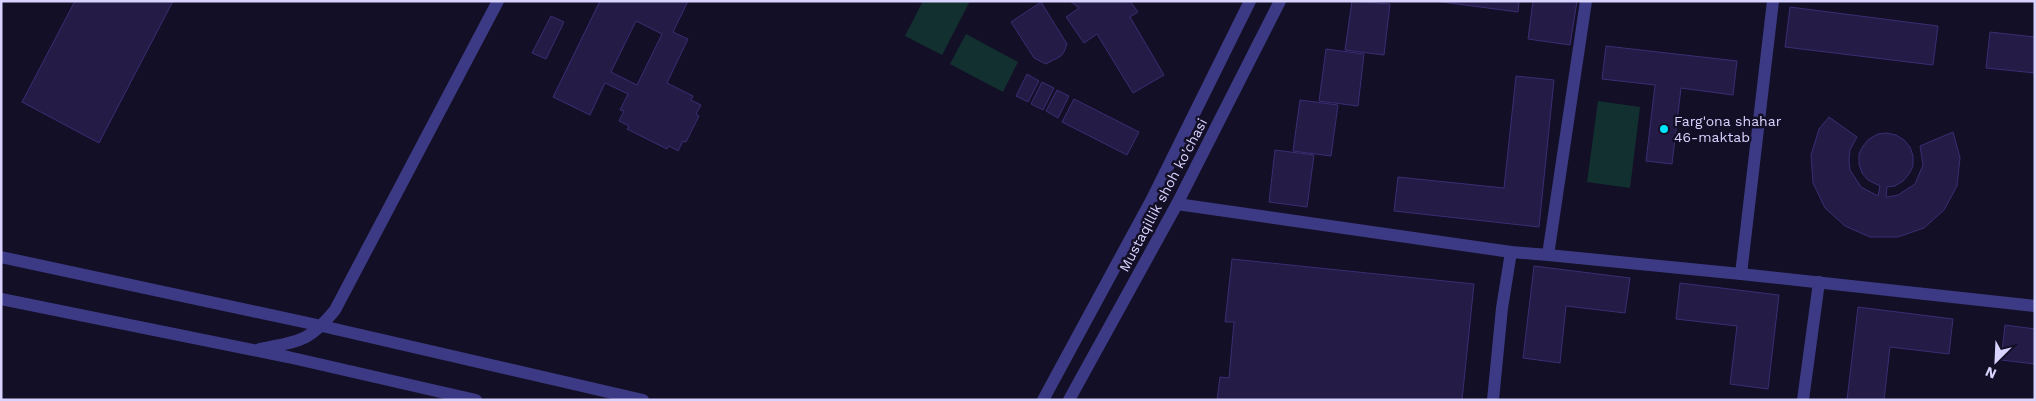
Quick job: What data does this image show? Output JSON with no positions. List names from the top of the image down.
{
  "streets": {
    "street": ["Mustaqillik shoh ko'chasi"]
  },
  "places": ["Farg'ona shahar 46-maktab"],
  "north": "bottom left"
}
